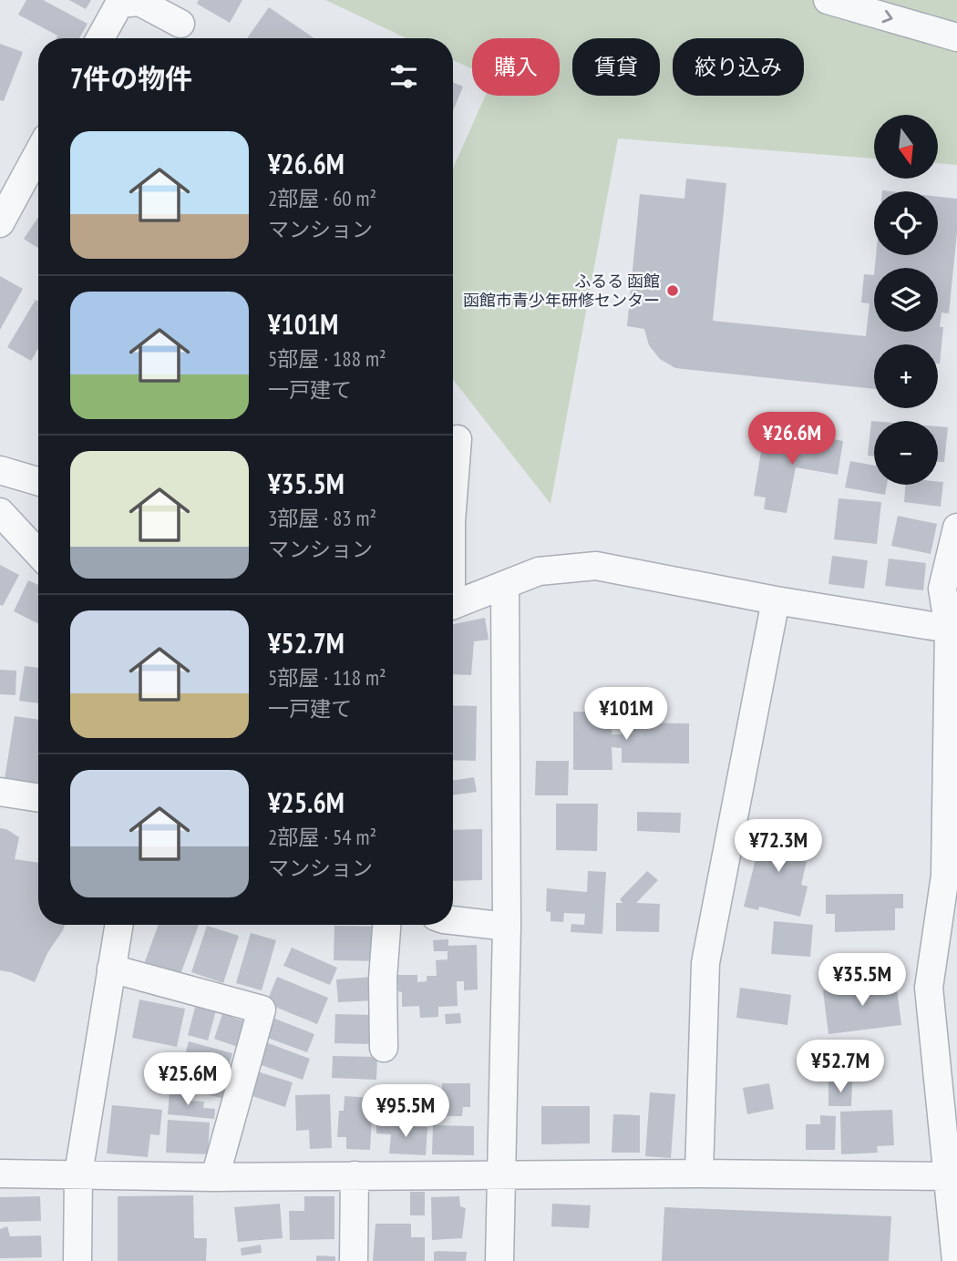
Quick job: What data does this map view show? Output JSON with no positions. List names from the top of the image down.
{
  "places": ["ふるる 函館 函館市青少年研修センター"],
  "north": "bottom",
  "page": {
    "chip": ["購入", "賃貸", "絞り込み"],
    "heading": "7件の物件",
    "map_buttons": ["+", "−"],
    "list": [
      {
        "name": "¥26.6M",
        "note": "2部屋 · 60 m² · マンション"
      },
      {
        "name": "¥101M",
        "note": "5部屋 · 188 m² · 一戸建て"
      },
      {
        "name": "¥35.5M",
        "note": "3部屋 · 83 m² · マンション"
      },
      {
        "name": "¥52.7M",
        "note": "5部屋 · 118 m² · 一戸建て"
      },
      {
        "name": "¥25.6M",
        "note": "2部屋 · 54 m² · マンション"
      }
    ],
    "price": [
      "¥26.6M",
      "¥101M",
      "¥72.3M",
      "¥35.5M",
      "¥52.7M",
      "¥25.6M",
      "¥95.5M"
    ]
  }
}
